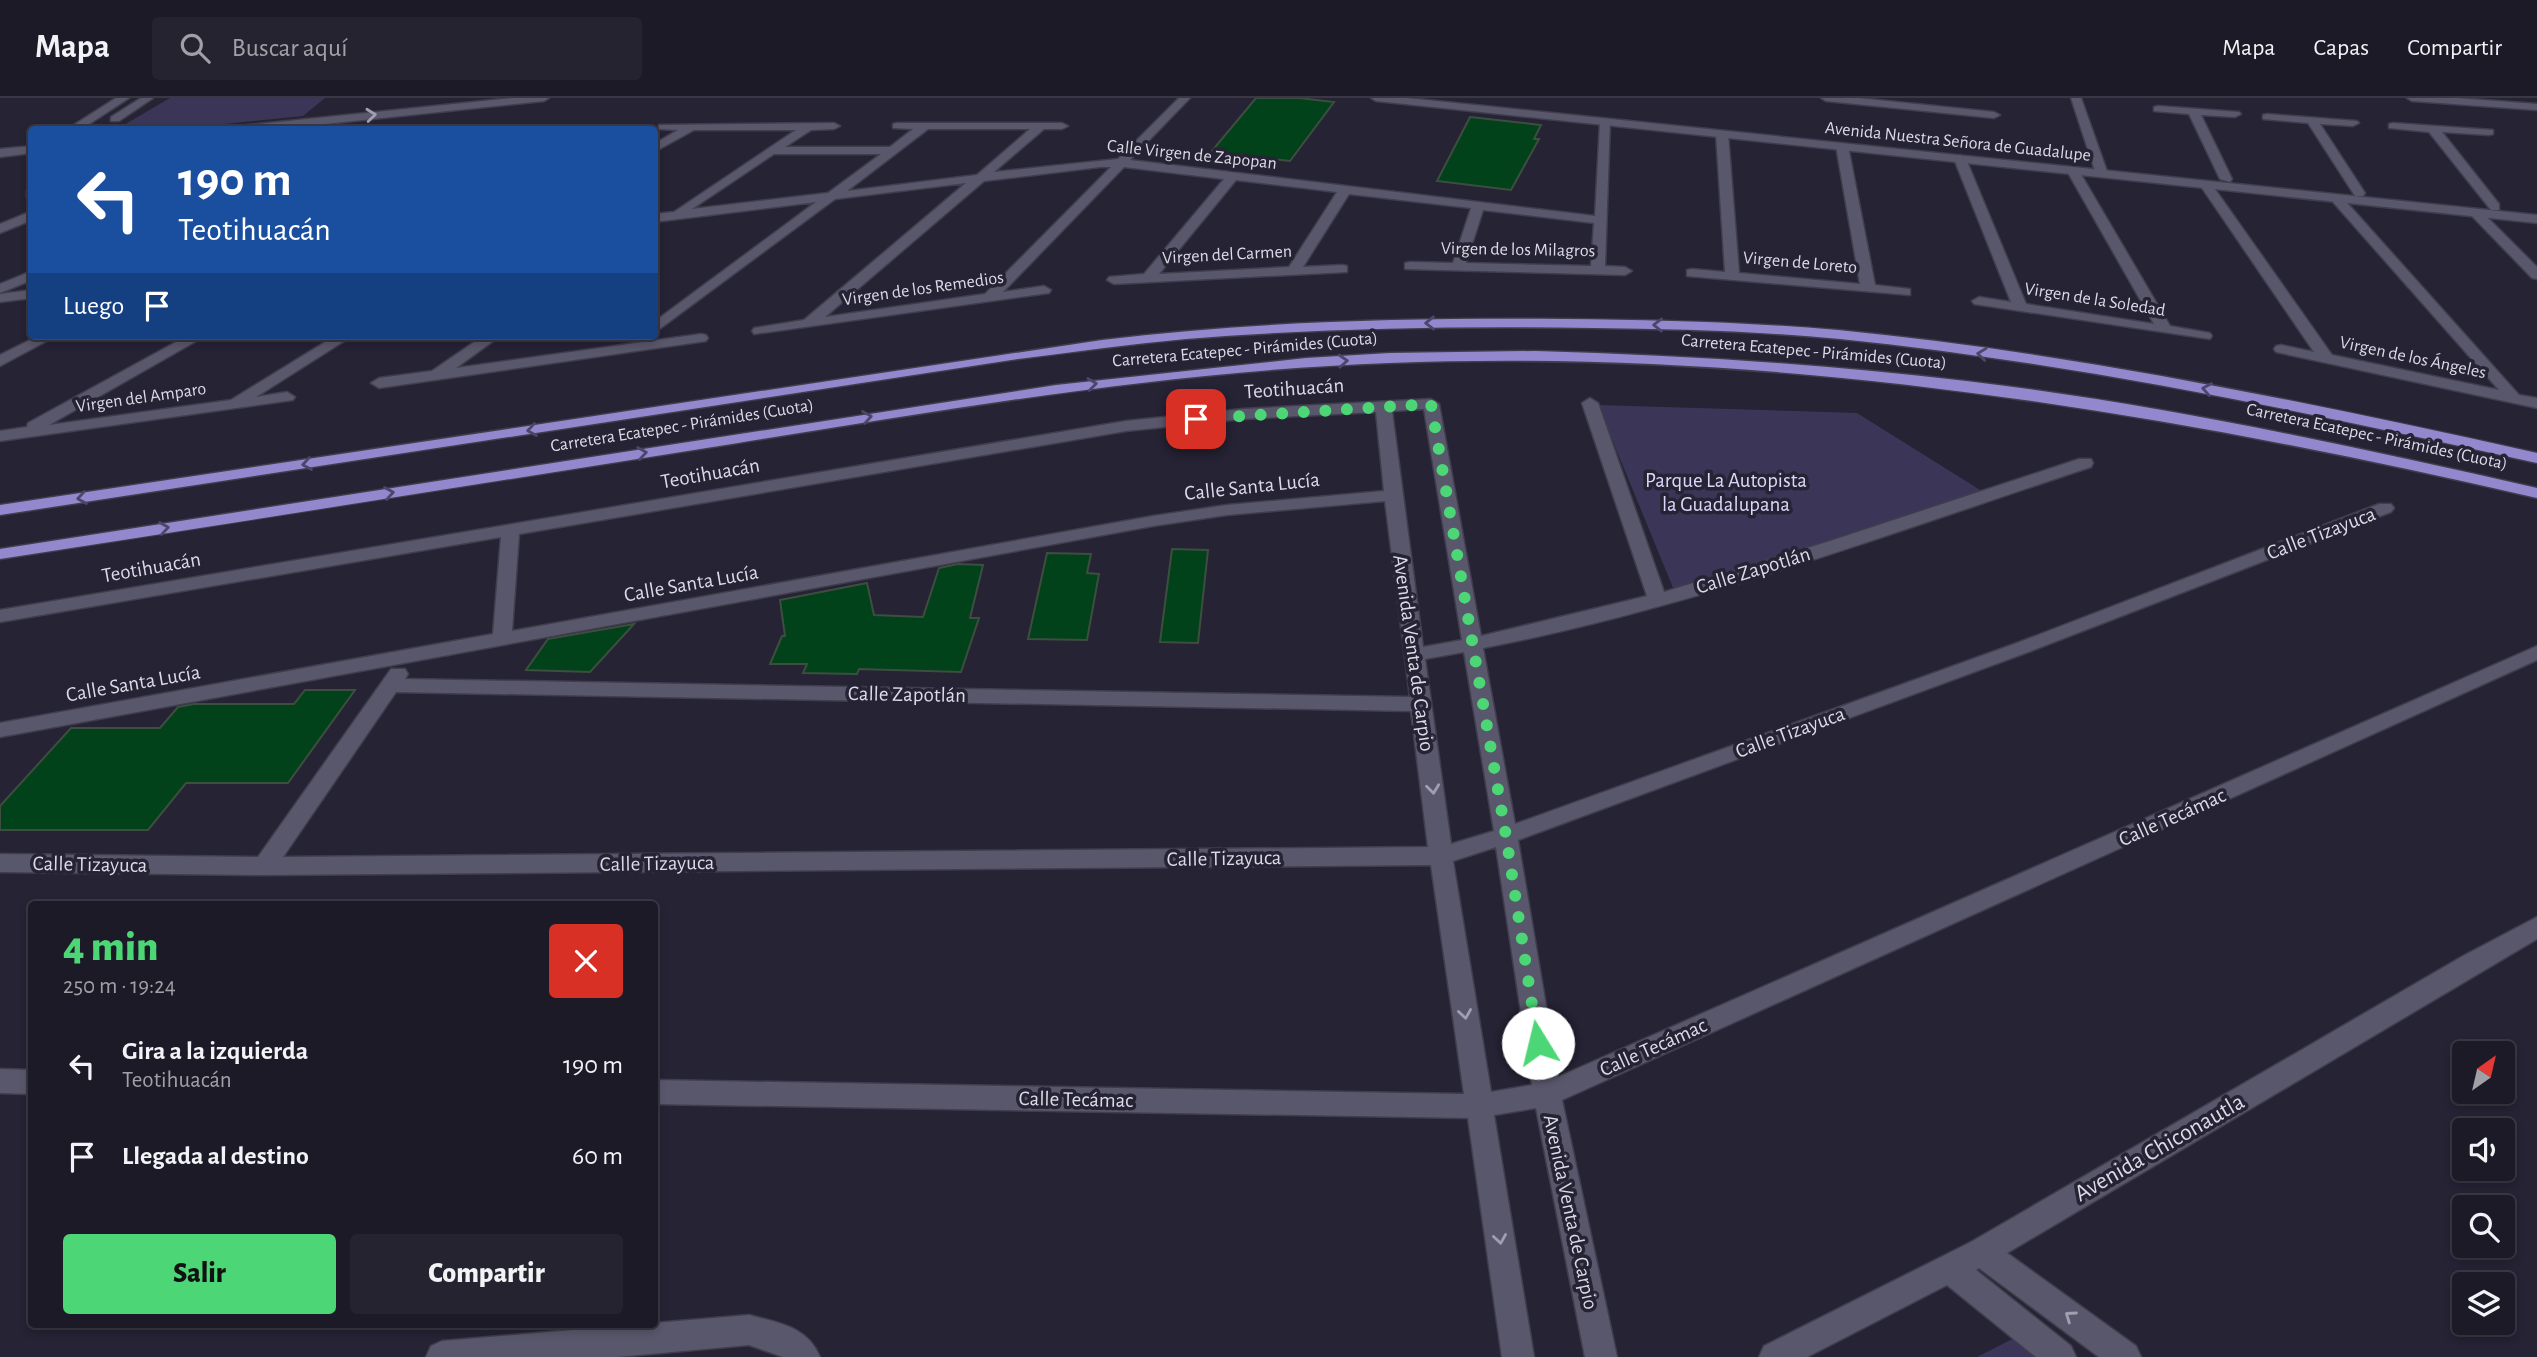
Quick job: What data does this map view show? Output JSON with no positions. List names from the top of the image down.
{
  "streets": {
    "highway": ["Carretera Ecatepec - Pirámides (Cuota)"],
    "street": [
      "Avenida Nuestra Señora de Guadalupe",
      "Calle Virgen de Zapopan",
      "Virgen de los Milagros",
      "Virgen del Carmen",
      "Virgen de Loreto",
      "Virgen de los Remedios",
      "Virgen de la Soledad",
      "Virgen de los Ángeles",
      "Teotihuacán",
      "Virgen del Amparo",
      "Calle Santa Lucía",
      "Calle Tizayuca",
      "Calle Zapotlán",
      "Avenida Venta de Carpio",
      "Calle Tecámac",
      "Avenida Chiconautla"
    ]
  },
  "crossings": [
    ["Calle Virgen de Zapopan", "Virgen de los Remedios"],
    ["Teotihuacán", "Avenida Venta de Carpio"],
    ["Calle Santa Lucía", "Avenida Venta de Carpio"],
    ["Calle Tizayuca", "Avenida Venta de Carpio"],
    ["Calle Zapotlán", "Avenida Venta de Carpio"],
    ["Avenida Venta de Carpio", "Calle Tecámac"]
  ],
  "parks": ["Parque La Autopista la Guadalupana"],
  "north": "top right",
  "page": {
    "header": "Mapa",
    "search": "Buscar aquí",
    "nav": ["Mapa", "Capas", "Compartir"],
    "turn": ["190 m", "Teotihuacán"],
    "then": "Luego",
    "heading": ["4 min", "250 m · 19:24"],
    "list": [
      {
        "name": "Gira a la izquierda",
        "note": "Teotihuacán",
        "value": "190 m"
      },
      {
        "name": "Llegada al destino",
        "value": "60 m"
      }
    ],
    "buttons": ["Salir", "Compartir"]
  }
}
